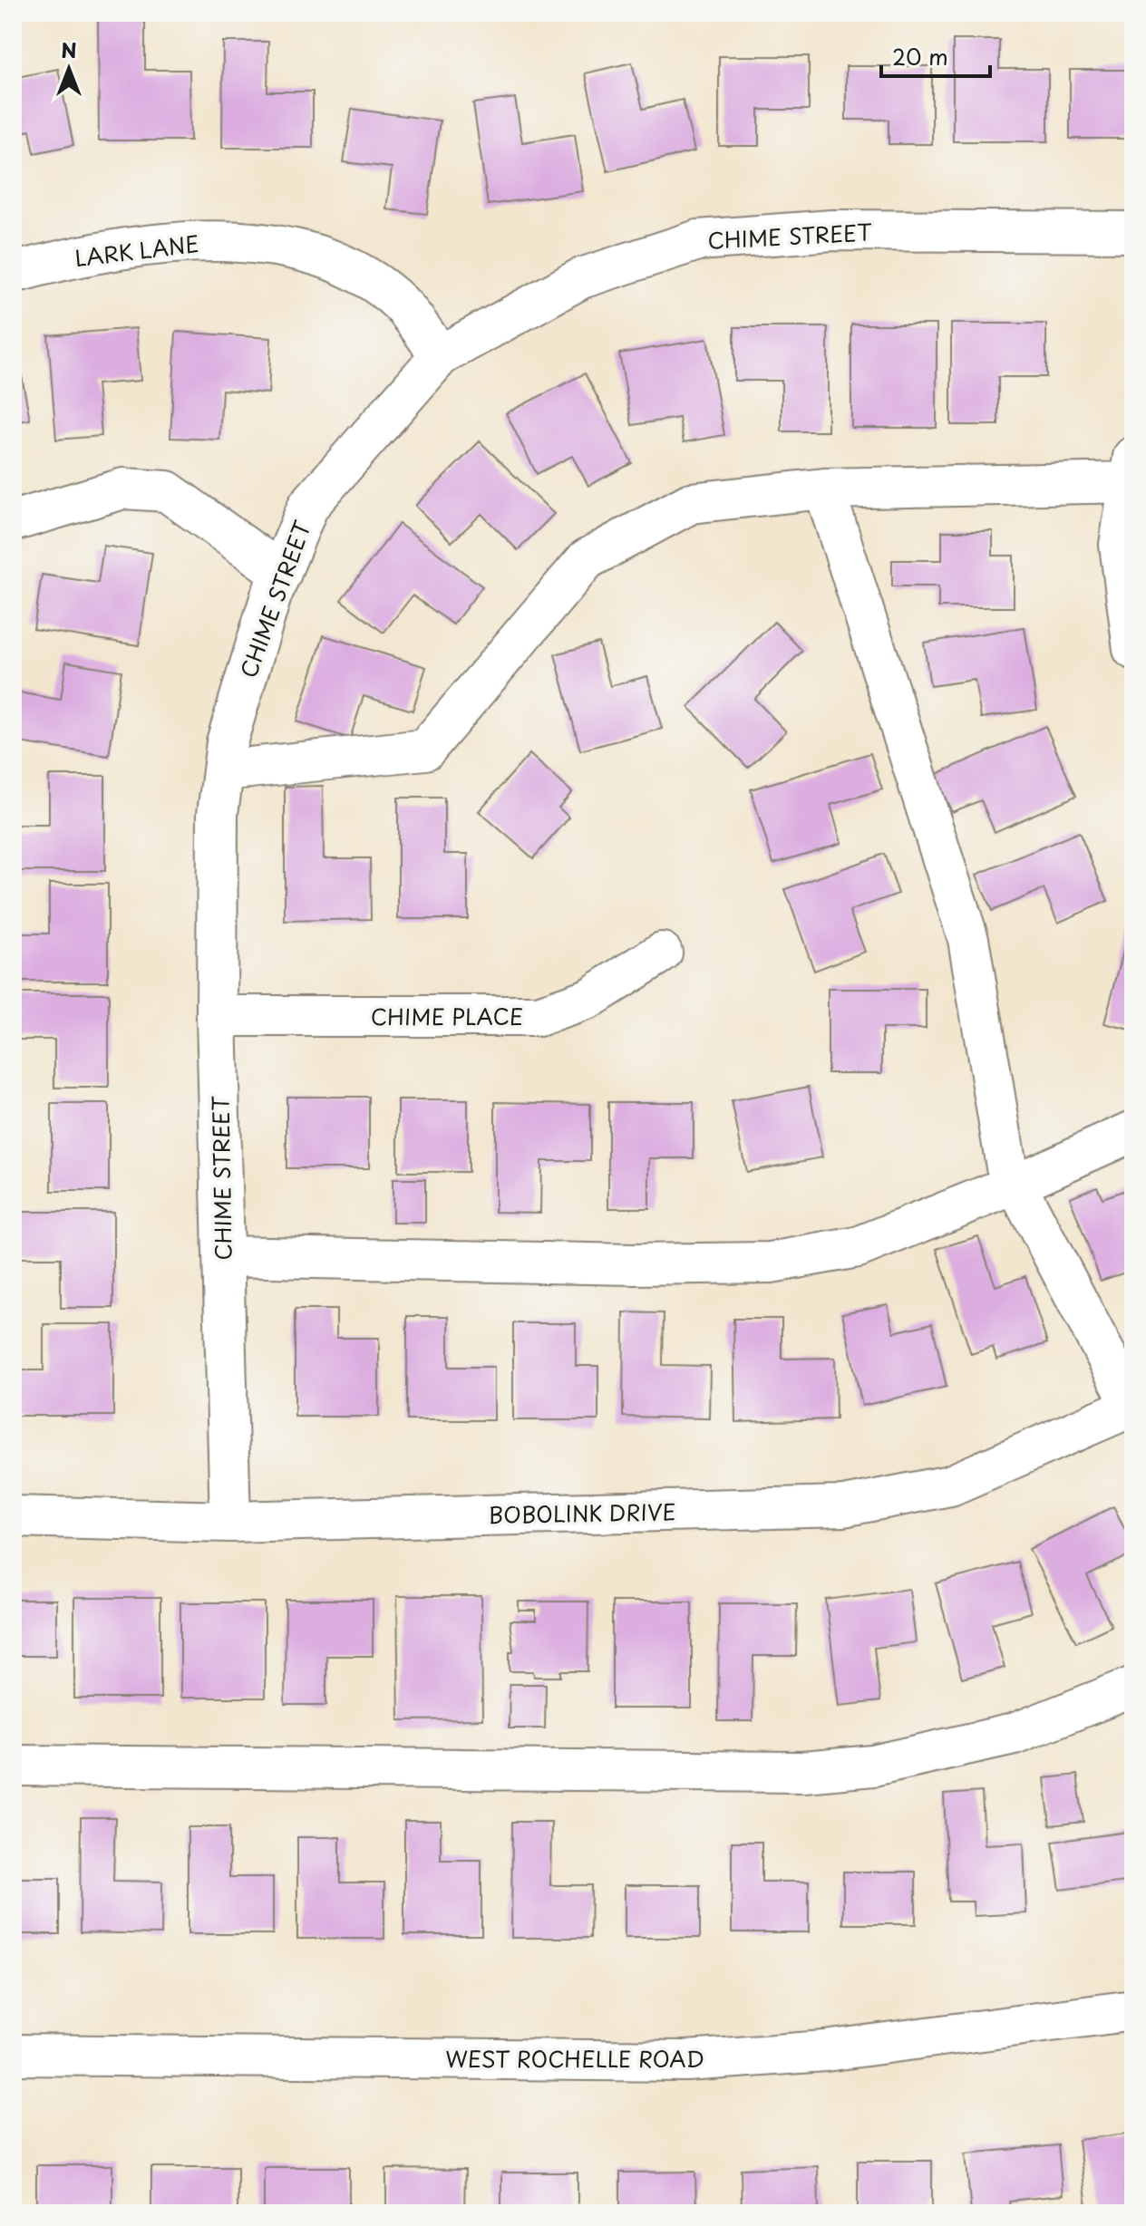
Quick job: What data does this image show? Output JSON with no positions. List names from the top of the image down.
{
  "streets": {
    "street": [
      "CHIME STREET",
      "LARK LANE",
      "CHIME PLACE",
      "BOBOLINK DRIVE",
      "WEST ROCHELLE ROAD"
    ]
  },
  "crossings": [
    ["CHIME STREET", "LARK LANE"],
    ["CHIME STREET", "CHIME PLACE"],
    ["CHIME STREET", "BOBOLINK DRIVE"]
  ],
  "scale_bar": "20 m",
  "north": "top"
}
